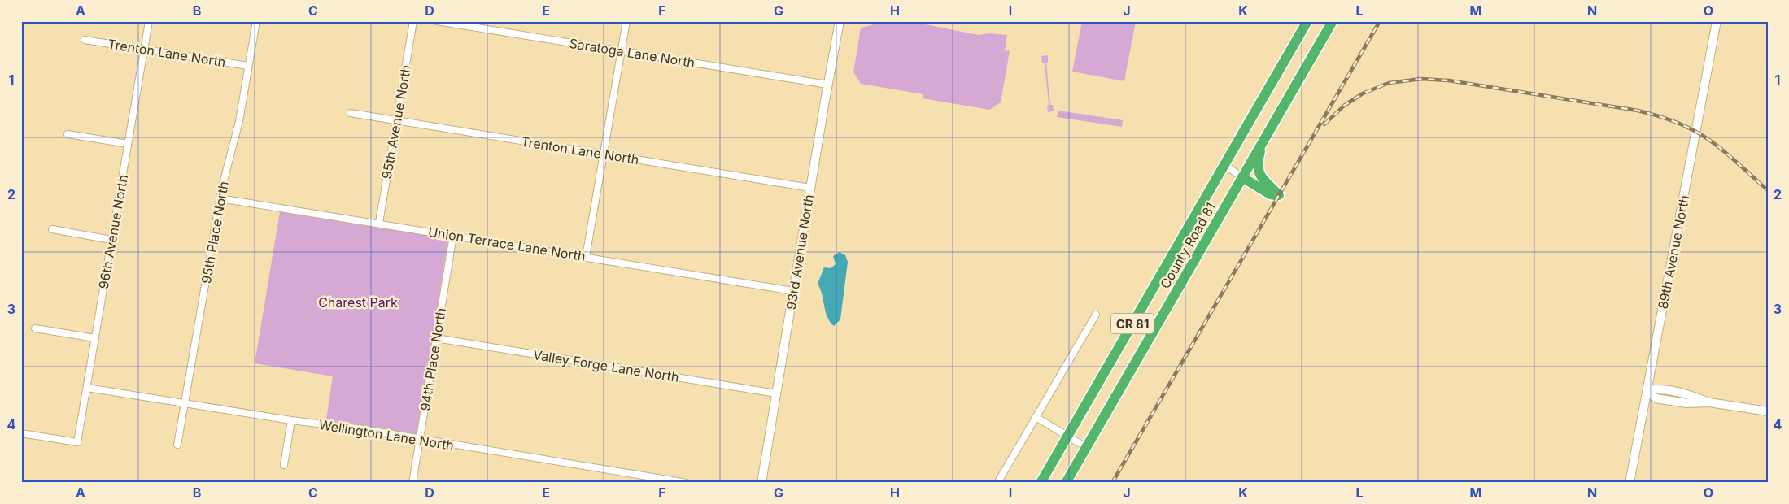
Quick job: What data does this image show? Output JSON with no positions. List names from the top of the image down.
{
  "streets": {
    "highway": ["County Road 81", "CR 81"],
    "street": [
      "Trenton Lane North",
      "Saratoga Lane North",
      "95th Avenue North",
      "96th Avenue North",
      "95th Place North",
      "Union Terrace Lane North",
      "93rd Avenue North",
      "89th Avenue North",
      "94th Place North",
      "Valley Forge Lane North",
      "Wellington Lane North"
    ]
  },
  "crossings": [
    ["Trenton Lane North", "95th Avenue North"],
    ["Trenton Lane North", "96th Avenue North"],
    ["Trenton Lane North", "95th Place North"],
    ["Trenton Lane North", "93rd Avenue North"],
    ["Saratoga Lane North", "93rd Avenue North"],
    ["95th Avenue North", "Union Terrace Lane North"],
    ["96th Avenue North", "Wellington Lane North"],
    ["95th Place North", "Union Terrace Lane North"],
    ["95th Place North", "Wellington Lane North"],
    ["Union Terrace Lane North", "93rd Avenue North"],
    ["Union Terrace Lane North", "94th Place North"],
    ["93rd Avenue North", "Valley Forge Lane North"],
    ["94th Place North", "Valley Forge Lane North"],
    ["94th Place North", "Wellington Lane North"]
  ],
  "parks": ["Charest Park"],
  "grid": {
    "columns": [
      "A",
      "B",
      "C",
      "D",
      "E",
      "F",
      "G",
      "H",
      "I",
      "J",
      "K",
      "L",
      "M",
      "N",
      "O"
    ],
    "rows": [
      "1",
      "2",
      "3",
      "4"
    ]
  }
}
